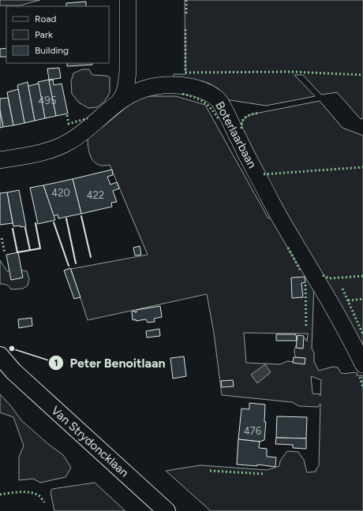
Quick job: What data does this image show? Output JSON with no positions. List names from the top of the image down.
{
  "streets": {
    "main road": ["Van Strydoncklaan"],
    "street": ["Boterlaarbaan"]
  },
  "places": ["Peter Benoitlaan"],
  "house_numbers": [
    "495",
    "420",
    "422",
    "476"
  ],
  "legend": ["Road", "Park", "Building"]
}
